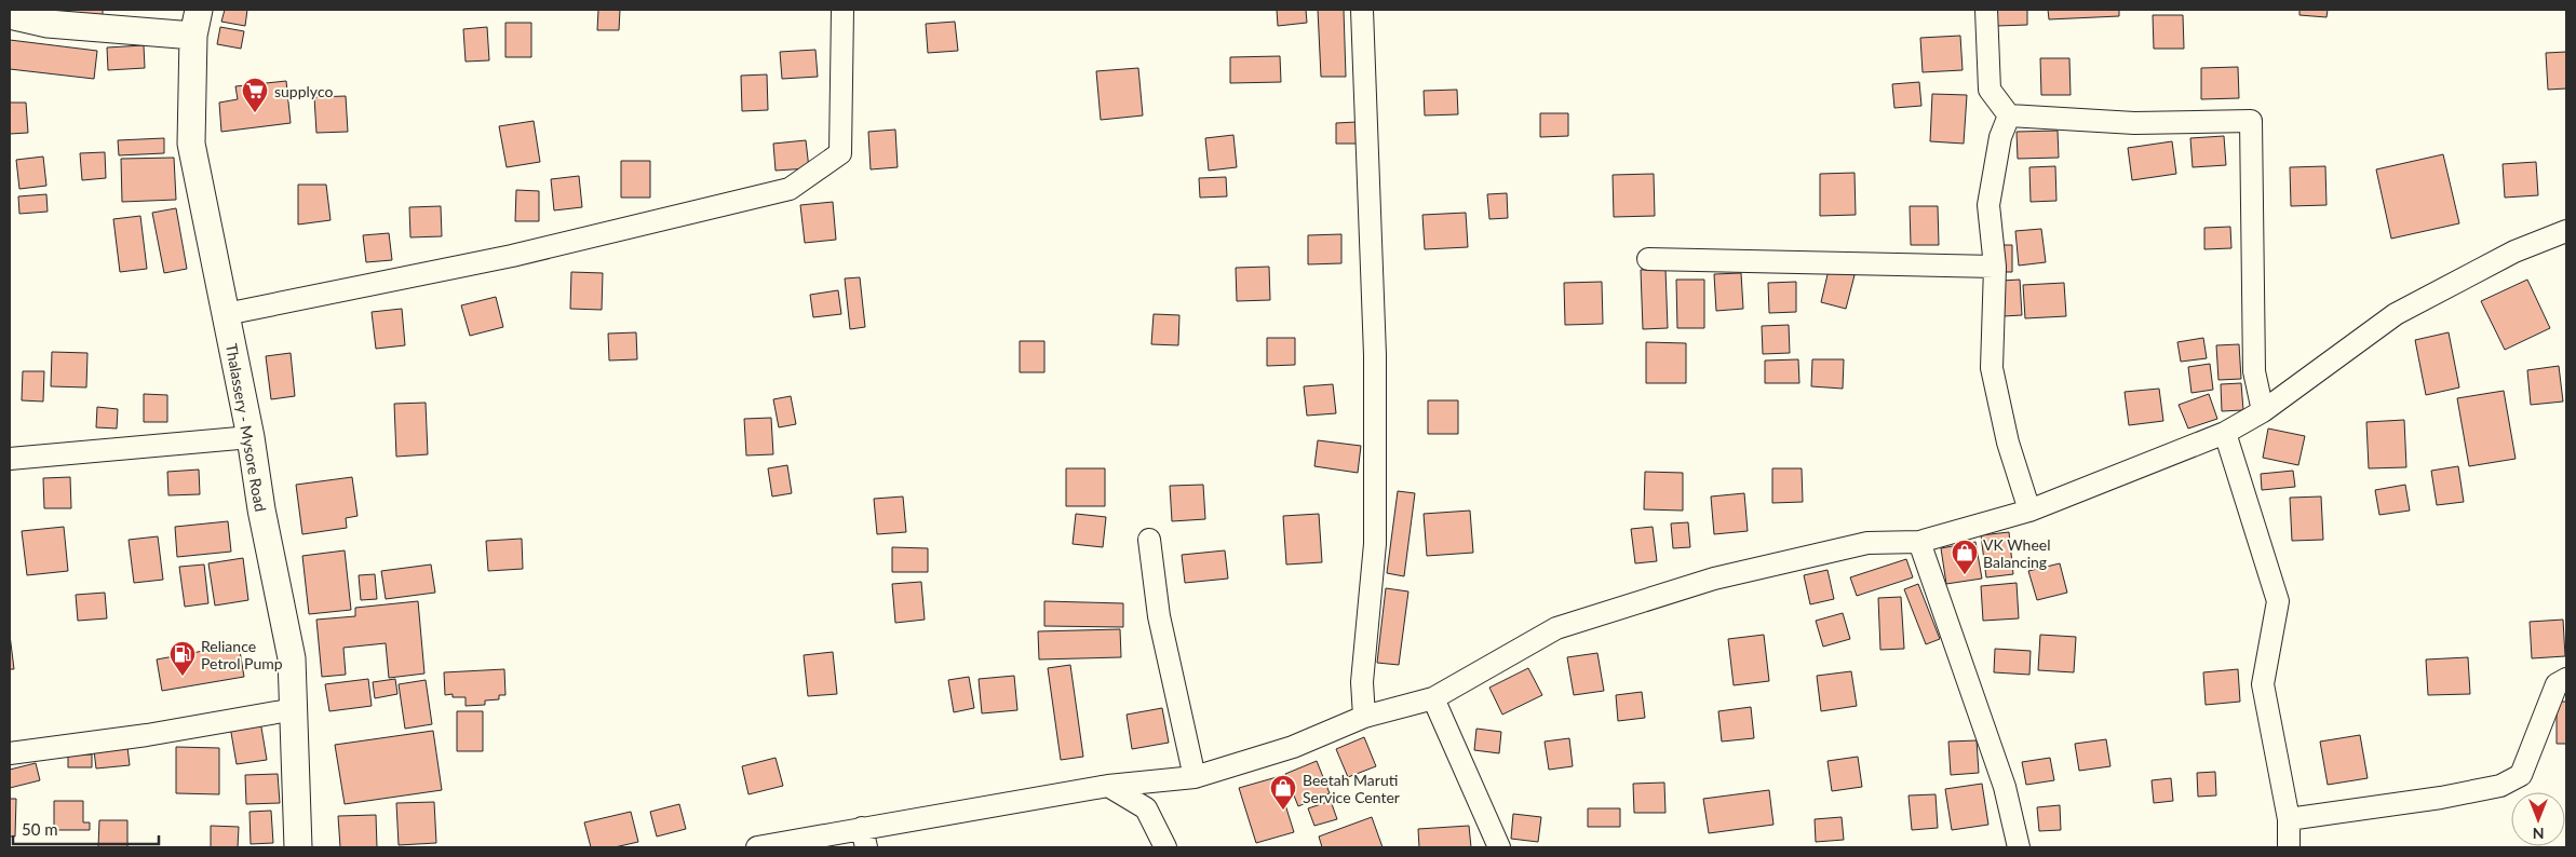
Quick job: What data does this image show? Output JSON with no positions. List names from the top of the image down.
{
  "streets": {
    "main road": ["Thalassery - Mysore Road"]
  },
  "places": {
    "supermarket": ["supplyco"],
    "shop": ["VK Wheel Balancing", "Beetah Maruti Service Center"],
    "fuel station": ["Reliance Petrol Pump"]
  },
  "scale_bar": "50 m",
  "north": "bottom"
}
